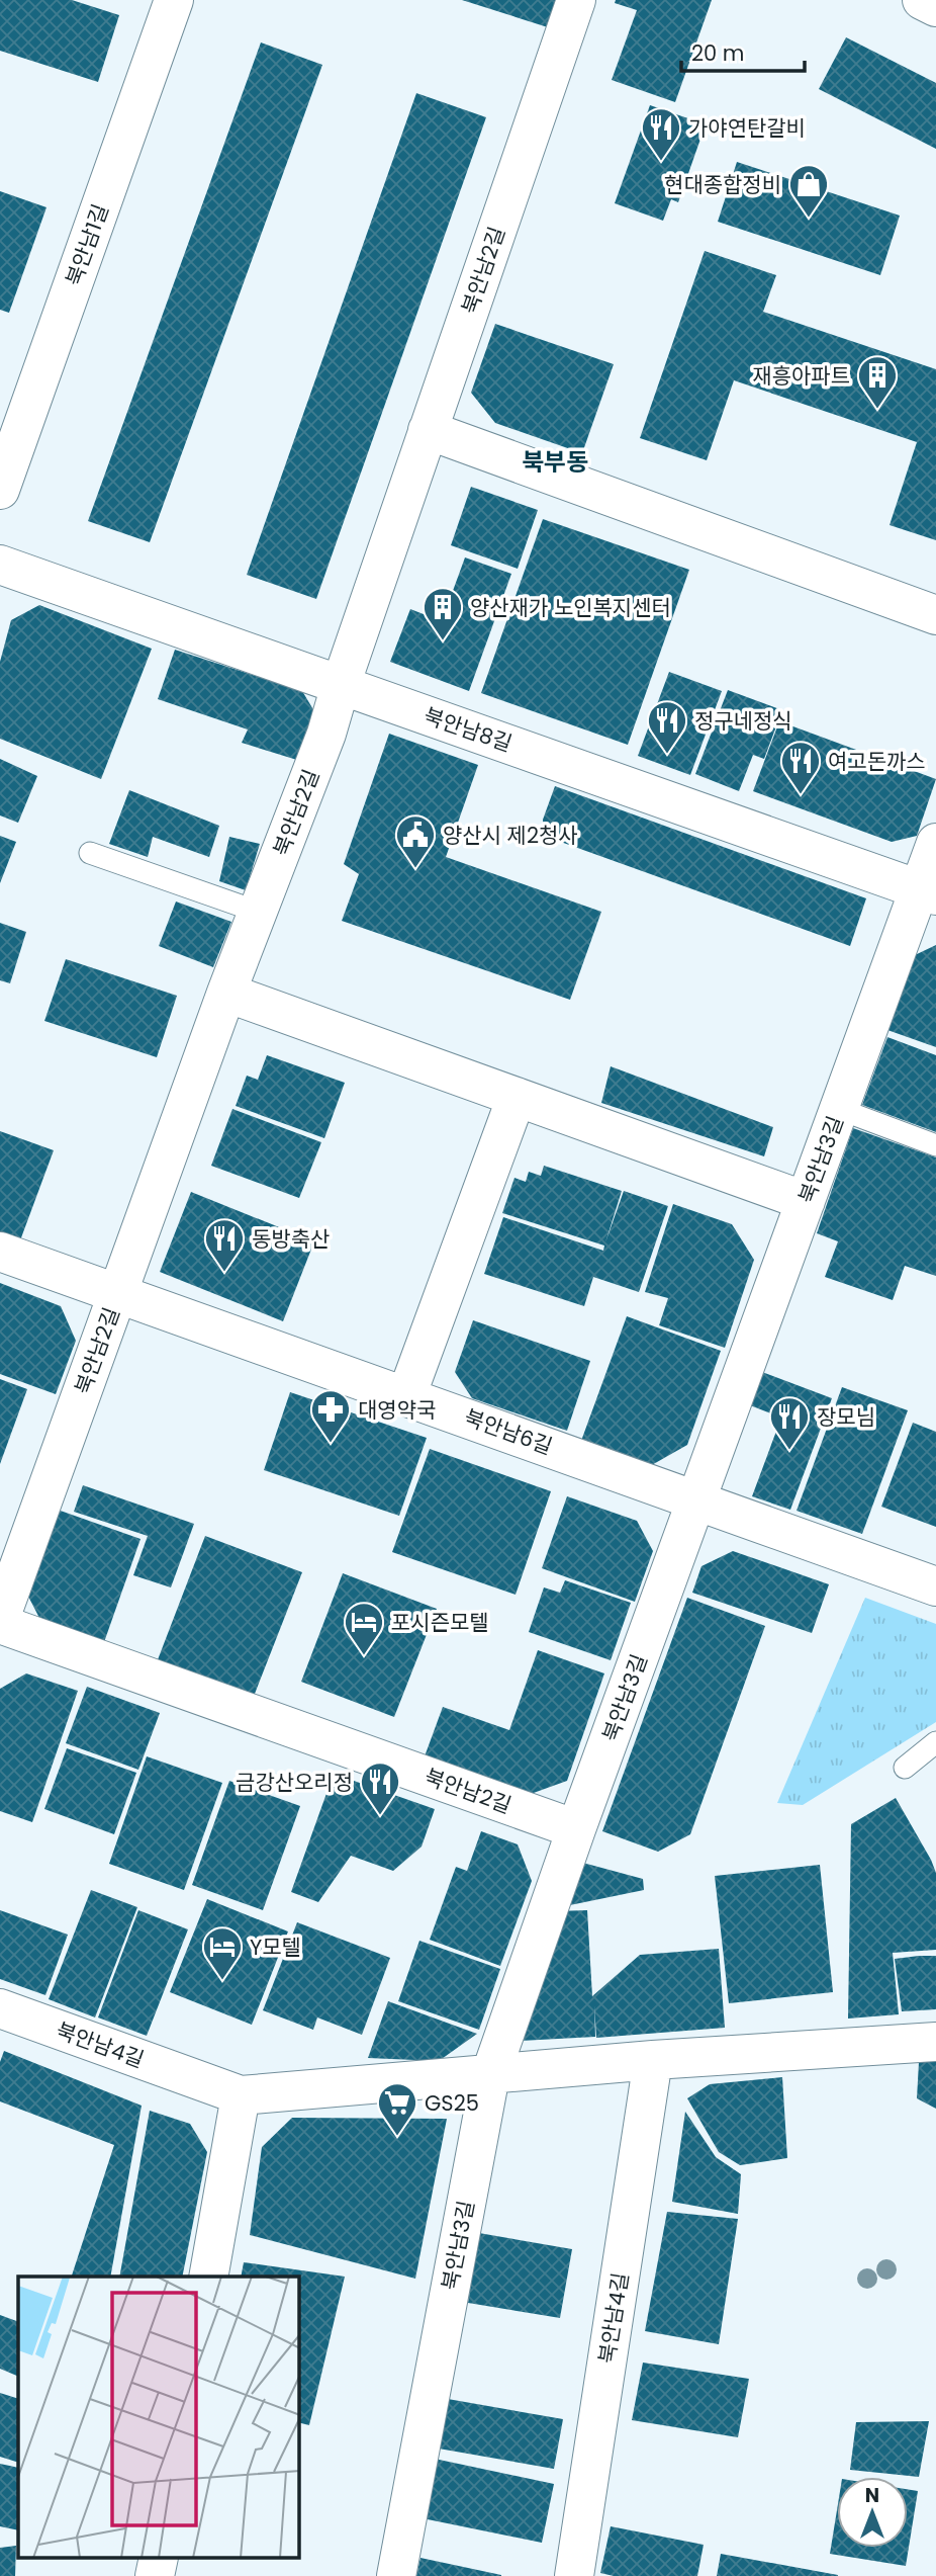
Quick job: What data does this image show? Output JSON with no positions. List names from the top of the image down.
{
  "streets": {
    "street": [
      "북안남1길",
      "북안남2길",
      "북안남8길",
      "북안남3길",
      "북안남6길",
      "북안남4길"
    ]
  },
  "crossings": [
    ["북안남2길", "북안남8길"],
    ["북안남2길", "북안남3길"],
    ["북안남2길", "북안남6길"],
    ["북안남8길", "북안남3길"],
    ["북안남3길", "북안남6길"],
    ["북안남3길", "북안남4길"]
  ],
  "districts": ["북부동"],
  "places": {
    "restaurant": [
      "가야연탄갈비",
      "정구네정식",
      "여고돈까스",
      "동방축산",
      "장모님",
      "금강산오리정"
    ],
    "shop": ["현대종합정비"],
    "building": ["재흥아파트", "양산재가 노인복지센터"],
    "public building": ["양산시 제2청사"],
    "pharmacy": ["대영약국"],
    "hotel": ["포시즌모텔", "Y모텔"],
    "supermarket": ["GS25"]
  },
  "scale_bar": "20 m",
  "north": "top"
}
